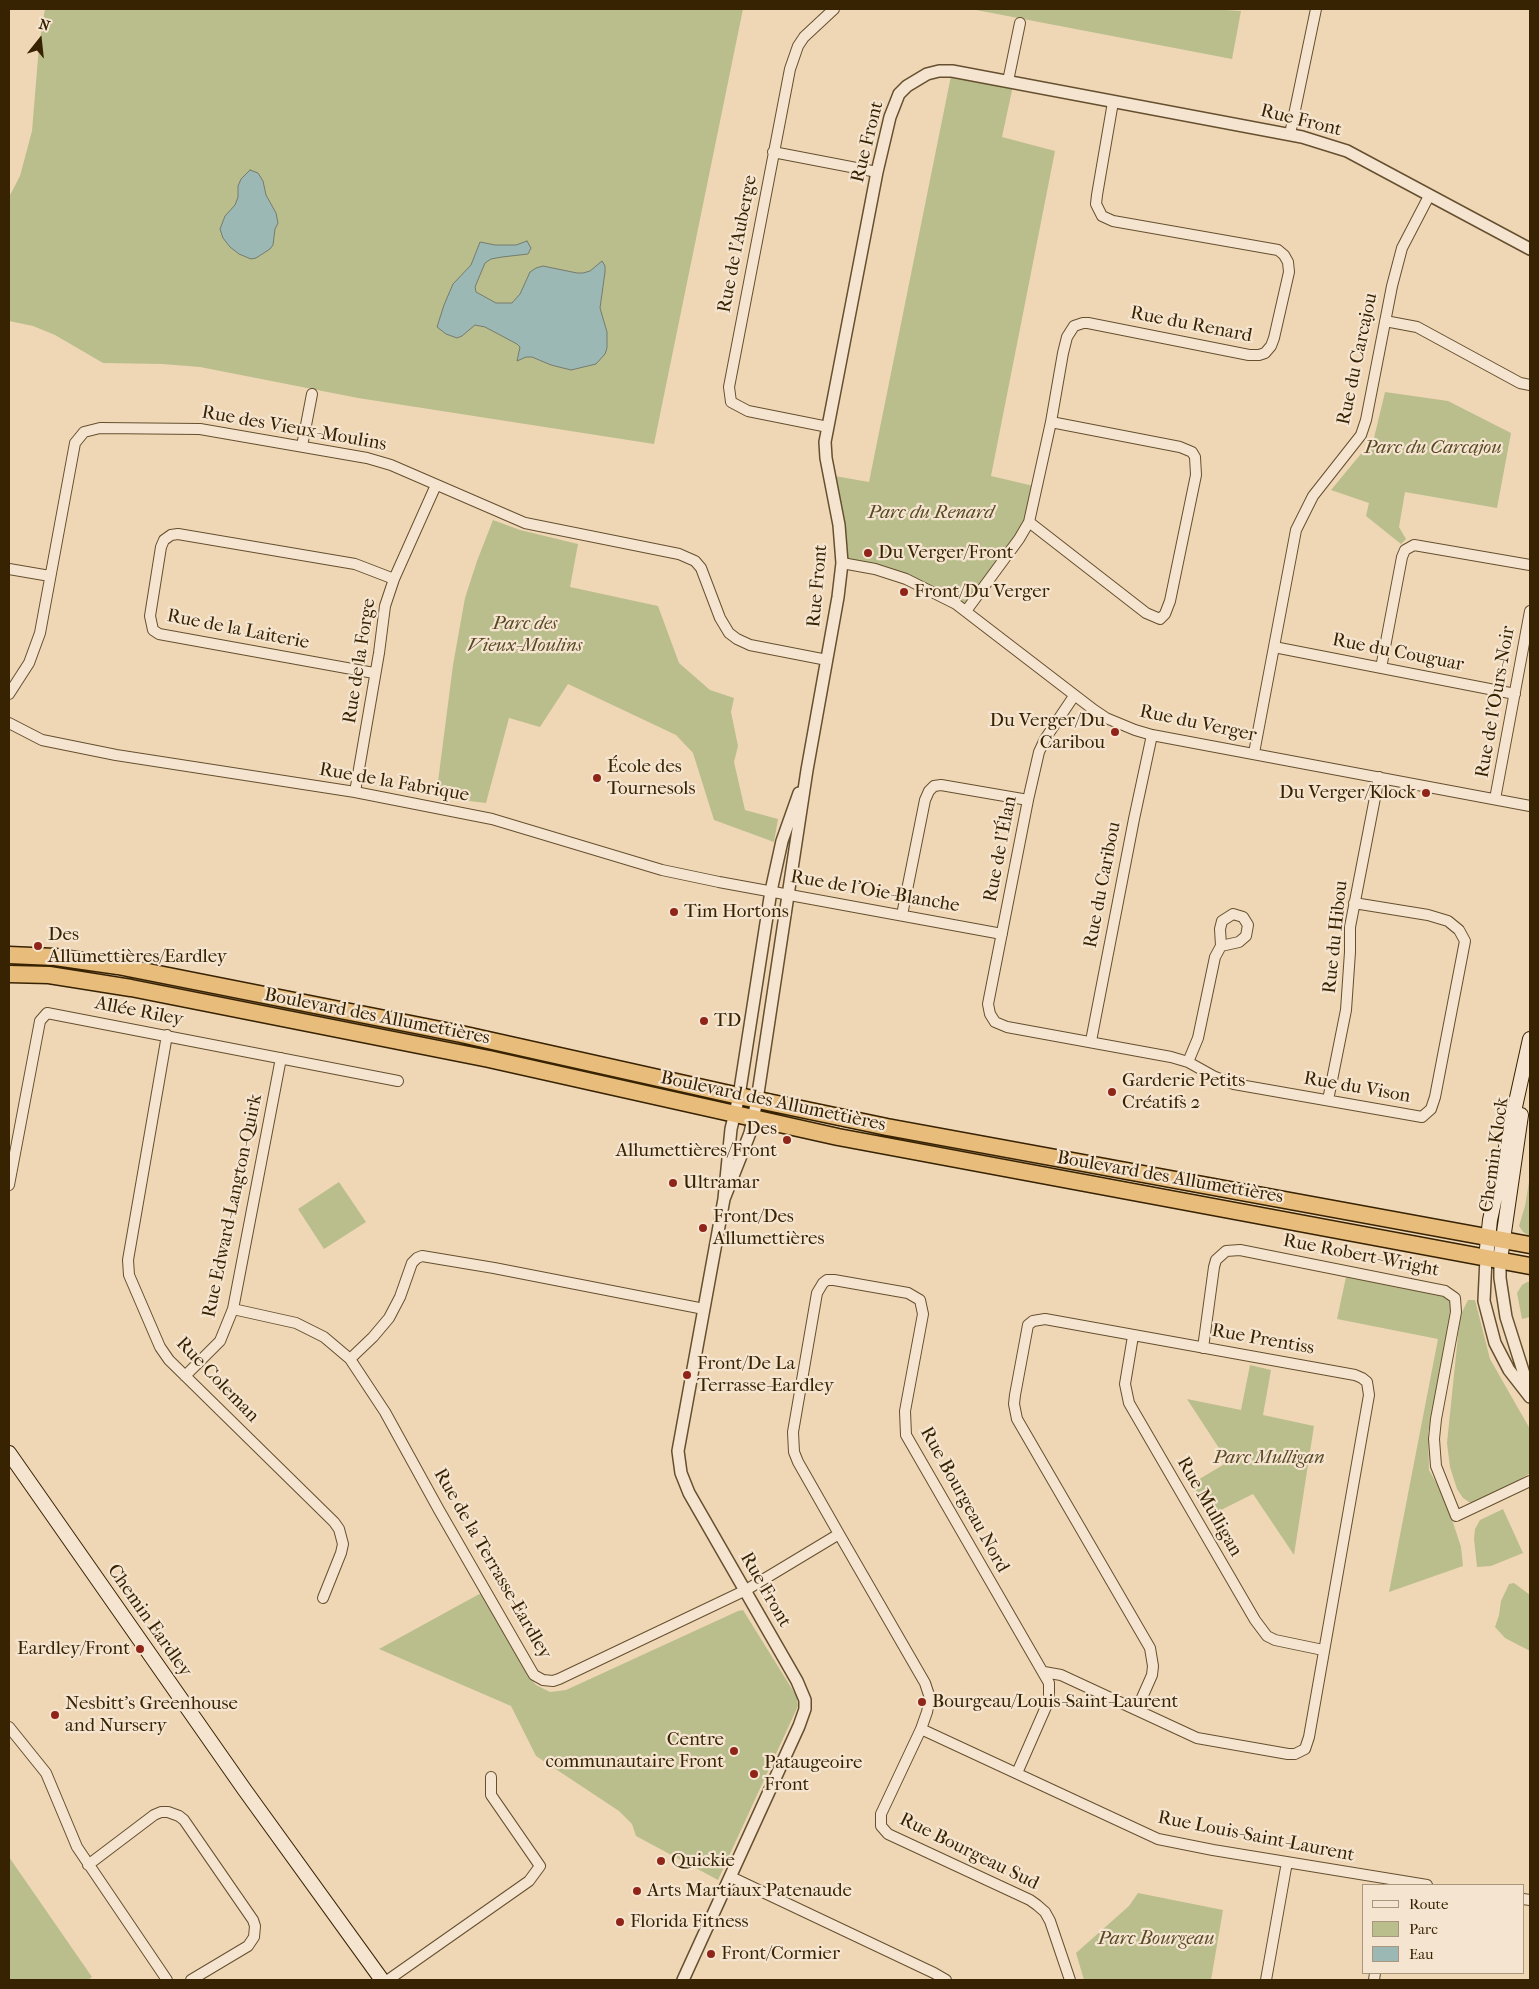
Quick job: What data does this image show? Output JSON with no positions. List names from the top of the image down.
{
  "streets": {
    "highway": ["Boulevard des Allumettières"],
    "main road": ["Chemin Klock", "Chemin Eardley"],
    "street": [
      "Rue Front",
      "Rue de l'Auberge",
      "Rue du Renard",
      "Rue du Carcajou",
      "Rue des Vieux-Moulins",
      "Rue de la Laiterie",
      "Rue du Couguar",
      "Rue de la Forge",
      "Rue de l'Ours-Noir",
      "Rue du Verger",
      "Rue de la Fabrique",
      "Rue de l'Élan",
      "Rue du Caribou",
      "Rue de l'Oie-Blanche",
      "Rue du Hibou",
      "Allée Riley",
      "Rue du Vison",
      "Rue Edward-Langton-Quirk",
      "Rue Robert-Wright",
      "Rue Prentiss",
      "Rue Coleman",
      "Rue Bourgeau Nord",
      "Rue Mulligan",
      "Rue de la Terrasse-Eardley",
      "Rue Louis-Saint-Laurent",
      "Rue Bourgeau Sud"
    ]
  },
  "crossings": [
    ["Rue Front", "Rue de l'Auberge"],
    ["Rue Front", "Rue du Renard"],
    ["Rue Front", "Rue du Carcajou"],
    ["Rue Front", "Rue des Vieux-Moulins"],
    ["Rue Front", "Rue du Verger"],
    ["Rue Front", "Rue de la Fabrique"],
    ["Rue Front", "Rue de l'Oie-Blanche"],
    ["Rue Front", "Boulevard des Allumettières"],
    ["Rue Front", "Rue de la Terrasse-Eardley"],
    ["Rue du Renard", "Rue du Verger"],
    ["Rue du Carcajou", "Rue du Couguar"],
    ["Rue du Carcajou", "Rue du Verger"],
    ["Rue des Vieux-Moulins", "Rue de la Forge"],
    ["Rue de la Laiterie", "Rue de la Forge"],
    ["Rue du Couguar", "Rue de l'Ours-Noir"],
    ["Rue de la Forge", "Rue de la Fabrique"],
    ["Rue de l'Ours-Noir", "Rue du Verger"],
    ["Rue du Verger", "Rue de l'Élan"],
    ["Rue du Verger", "Rue du Caribou"],
    ["Rue du Verger", "Rue du Hibou"],
    ["Rue de la Fabrique", "Rue de l'Oie-Blanche"],
    ["Rue de l'Élan", "Rue de l'Oie-Blanche"],
    ["Rue de l'Élan", "Rue du Vison"],
    ["Rue du Caribou", "Rue du Vison"],
    ["Rue du Hibou", "Rue du Vison"],
    ["Allée Riley", "Rue Edward-Langton-Quirk"],
    ["Allée Riley", "Rue Coleman"],
    ["Boulevard des Allumettières", "Chemin Klock"],
    ["Rue Edward-Langton-Quirk", "Rue Coleman"],
    ["Rue Edward-Langton-Quirk", "Rue de la Terrasse-Eardley"],
    ["Rue Robert-Wright", "Rue Prentiss"],
    ["Rue Prentiss", "Rue Bourgeau Nord"],
    ["Rue Prentiss", "Rue Mulligan"],
    ["Rue Bourgeau Nord", "Rue de la Terrasse-Eardley"],
    ["Rue Bourgeau Nord", "Rue Louis-Saint-Laurent"],
    ["Rue Bourgeau Nord", "Rue Bourgeau Sud"],
    ["Rue Louis-Saint-Laurent", "Rue Bourgeau Sud"]
  ],
  "parks": [
    "Parc du Carcajou",
    "Parc du Renard",
    "Parc des Vieux-Moulins",
    "Parc Mulligan",
    "Parc Bourgeau"
  ],
  "places": [
    "Du Verger/Front",
    "Front/Du Verger",
    "Du Verger/Du Caribou",
    "École des Tournesols",
    "Du Verger/Klock",
    "Tim Hortons",
    "Des Allumettières/Eardley",
    "TD",
    "Garderie Petits Créatifs 2",
    "Des Allumettières/Front",
    "Ultramar",
    "Front/Des Allumettières",
    "Front/De La Terrasse-Eardley",
    "Eardley/Front",
    "Bourgeau/Louis-Saint-Laurent",
    "Nesbitt's Greenhouse and Nursery",
    "Centre communautaire Front",
    "Pataugeoire Front",
    "Quickie",
    "Arts Martiaux Patenaude",
    "Florida Fitness",
    "Front/Cormier"
  ],
  "legend": ["Route", "Parc", "Eau"],
  "north": "top"
}
